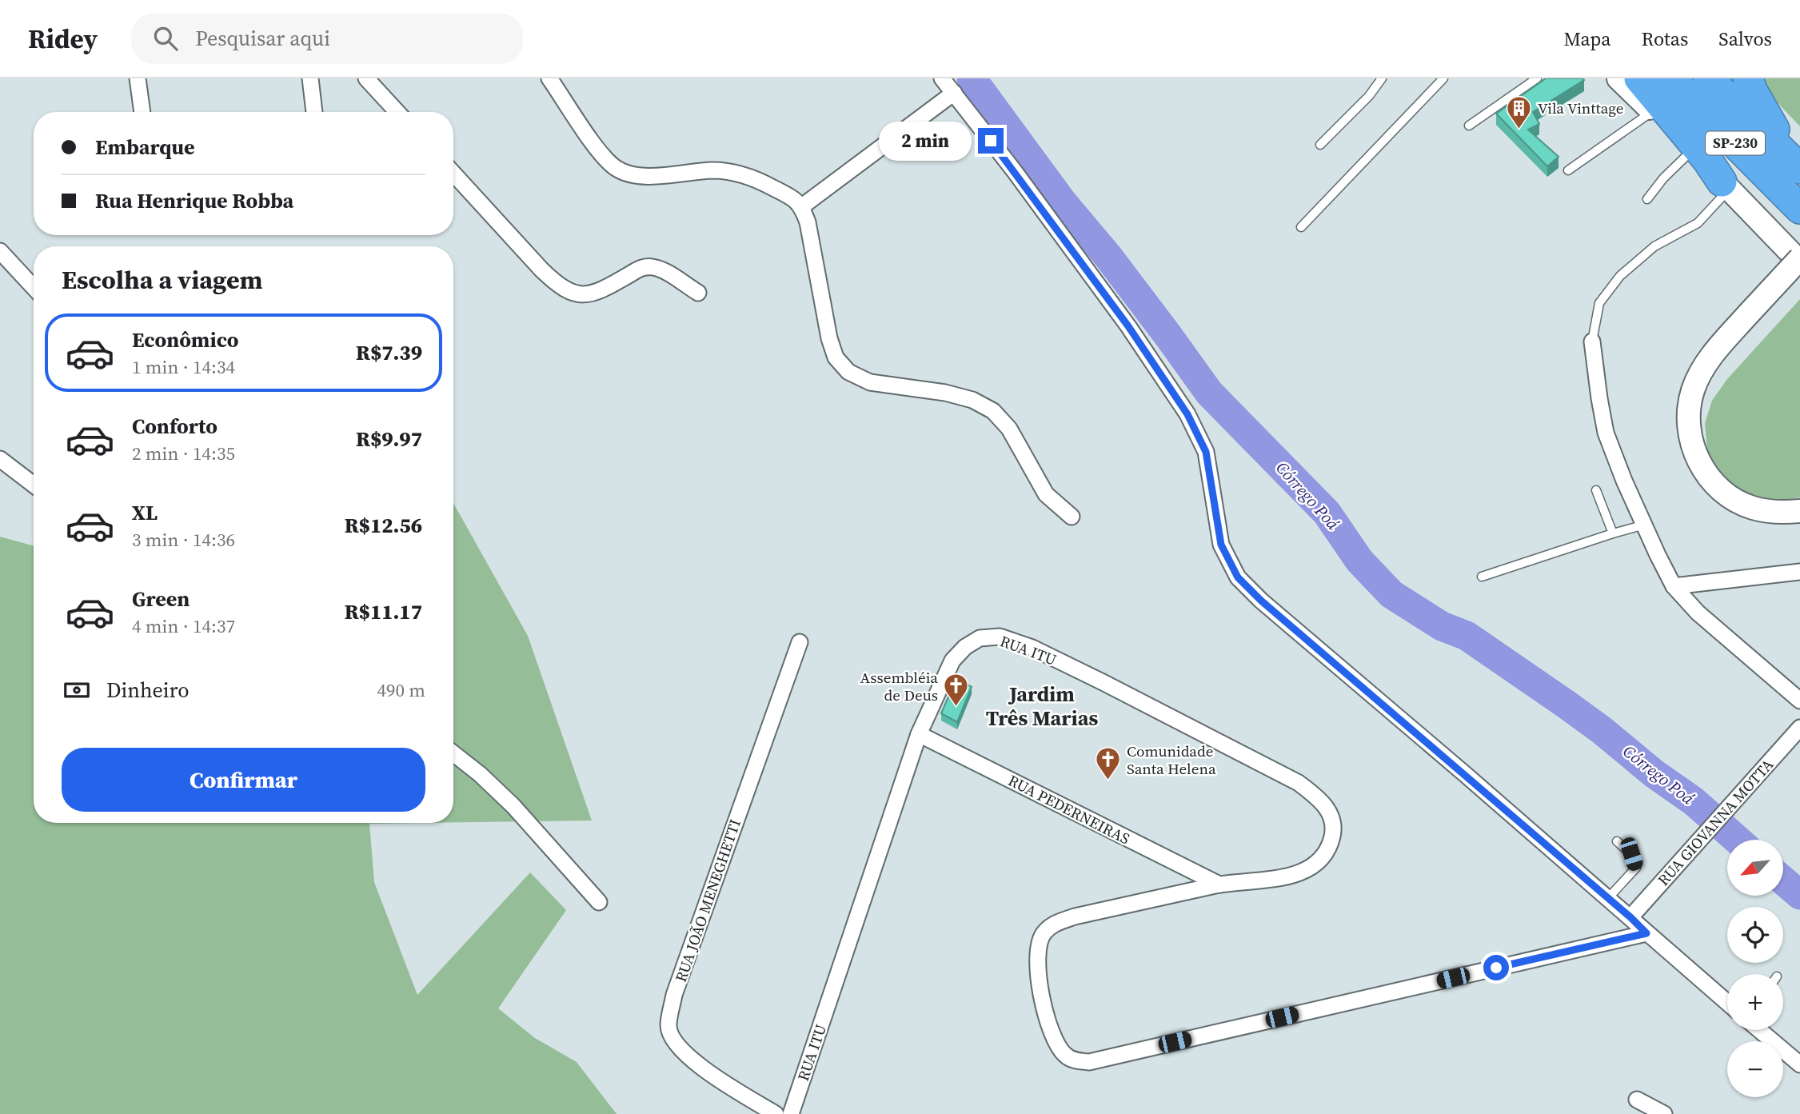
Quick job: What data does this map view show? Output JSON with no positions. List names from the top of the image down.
{
  "streets": {
    "highway": ["SP-230"],
    "street": [
      "RUA ITU",
      "RUA PEDERNEIRAS",
      "RUA GIOVANNA MOTTA",
      "RUA JOÃO MENEGHETTI"
    ]
  },
  "crossings": [
    ["RUA ITU", "RUA PEDERNEIRAS"]
  ],
  "districts": ["Jardim Três Marias"],
  "water": ["Córrego Poá"],
  "places": {
    "building": ["Vila Vinttage"],
    "church": ["Assembléia de Deus", "Comunidade Santa Helena"]
  },
  "north": "bottom left",
  "page": {
    "header": "Ridey",
    "search": "Pesquisar aqui",
    "nav": ["Mapa", "Rotas", "Salvos"],
    "banner": ["Embarque", "Rua Henrique Robba"],
    "bubble": "2 min",
    "heading": "Escolha a viagem",
    "list": [
      {
        "name": "Econômico",
        "note": "1 min · 14:34",
        "value": "R$7.39"
      },
      {
        "name": "Conforto",
        "note": "2 min · 14:35",
        "value": "R$9.97"
      },
      {
        "name": "XL",
        "note": "3 min · 14:36",
        "value": "R$12.56"
      },
      {
        "name": "Green",
        "note": "4 min · 14:37",
        "value": "R$11.17"
      }
    ],
    "pay": ["Dinheiro", "490 m"],
    "buttons": "Confirmar",
    "map_buttons": ["+", "−"]
  }
}
